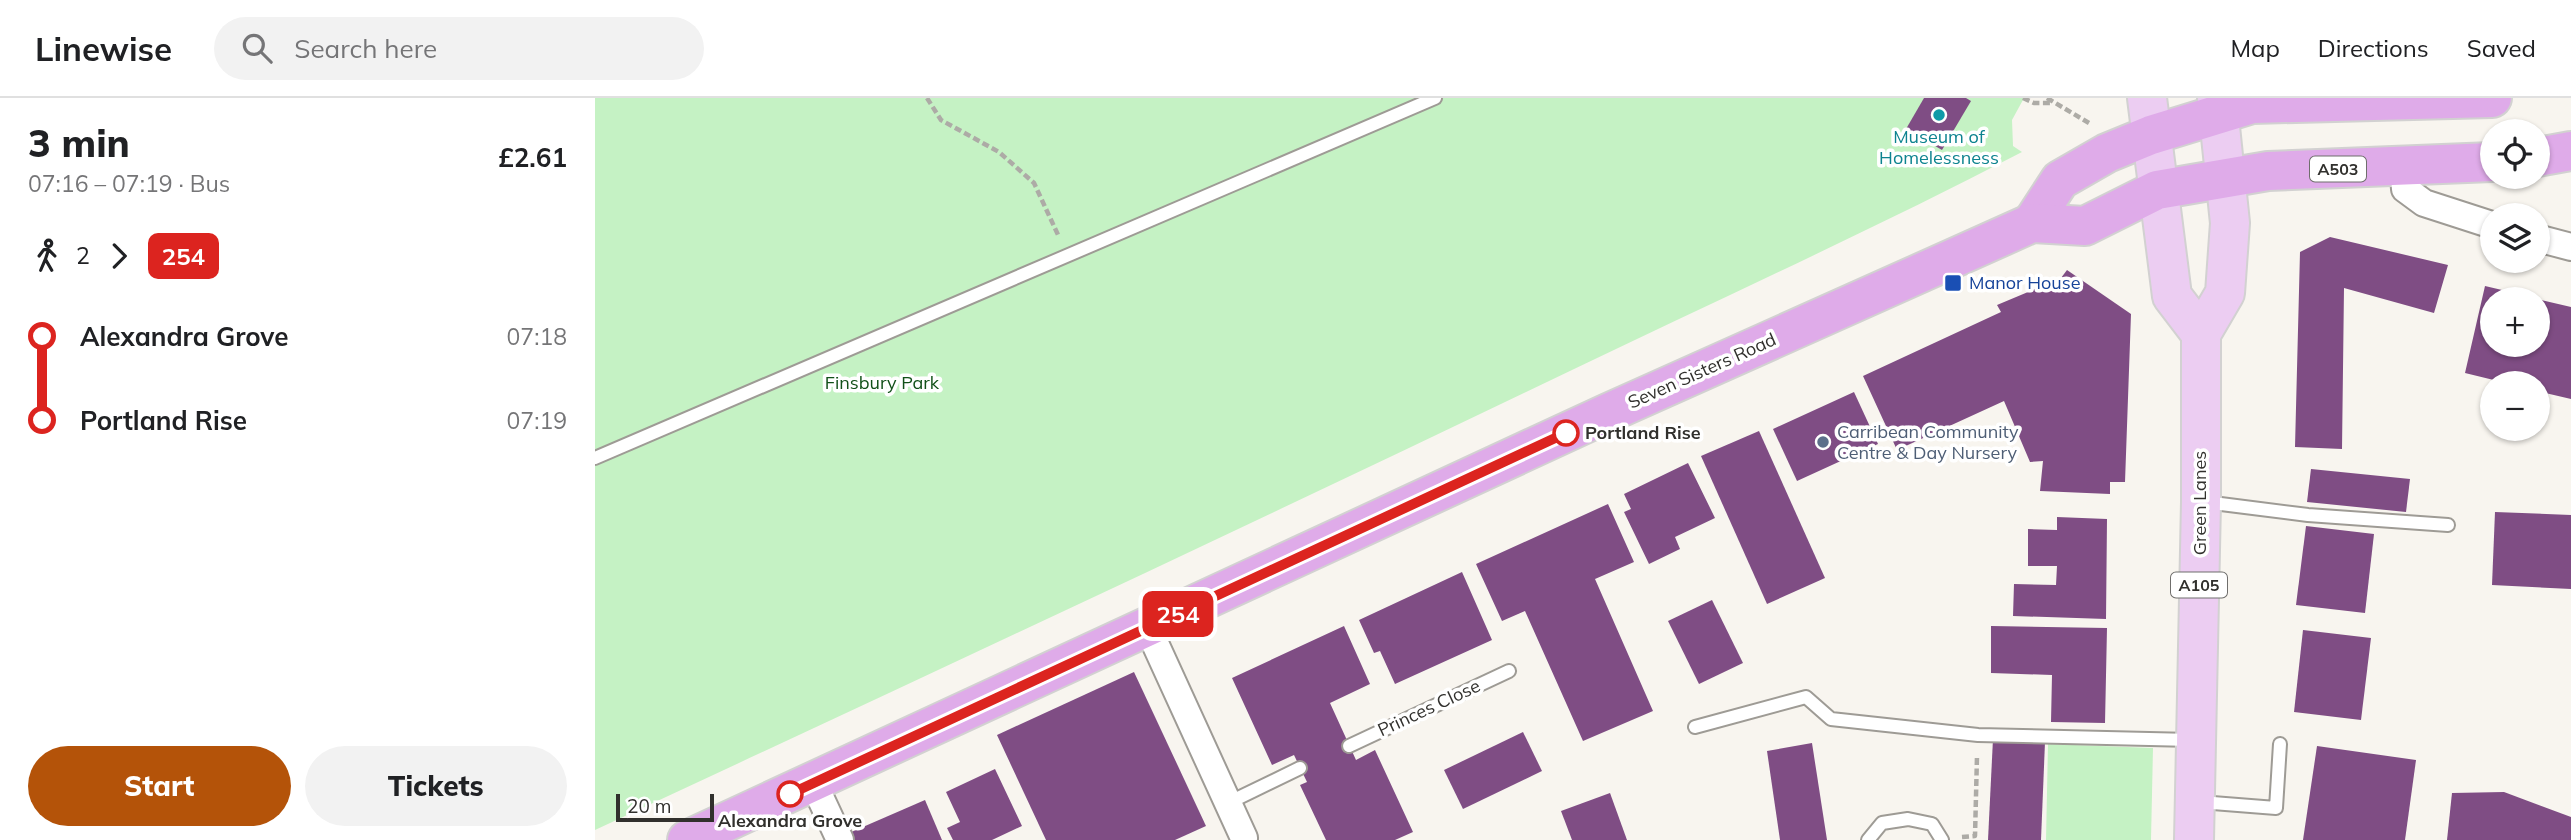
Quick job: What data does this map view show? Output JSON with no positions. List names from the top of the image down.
{
  "streets": {
    "highway": ["A503", "Seven Sisters Road"],
    "main road": ["Green Lanes", "A105"],
    "lane": ["Princes Close"]
  },
  "parks": ["Finsbury Park"],
  "places": {
    "other": [
      "Museum of Homelessness",
      "Portland Rise",
      "Carribean Community Centre & Day Nursery",
      "Alexandra Grove"
    ],
    "transit": ["Manor House"]
  },
  "lines": ["bus line 254"],
  "scale_bar": "20 m",
  "page": {
    "header": "Linewise",
    "search": "Search here",
    "nav": ["Map", "Directions", "Saved"],
    "heading": ["3 min", "07:16 – 07:19 · Bus", "£2.61"],
    "on_map": "254",
    "map_buttons": ["+", "−"],
    "legs": ["2", "254"],
    "list": [
      {
        "name": "Alexandra Grove",
        "value": "07:18"
      },
      {
        "name": "Portland Rise",
        "value": "07:19"
      }
    ],
    "buttons": ["Start", "Tickets"],
    "scale": "20 m"
  }
}
